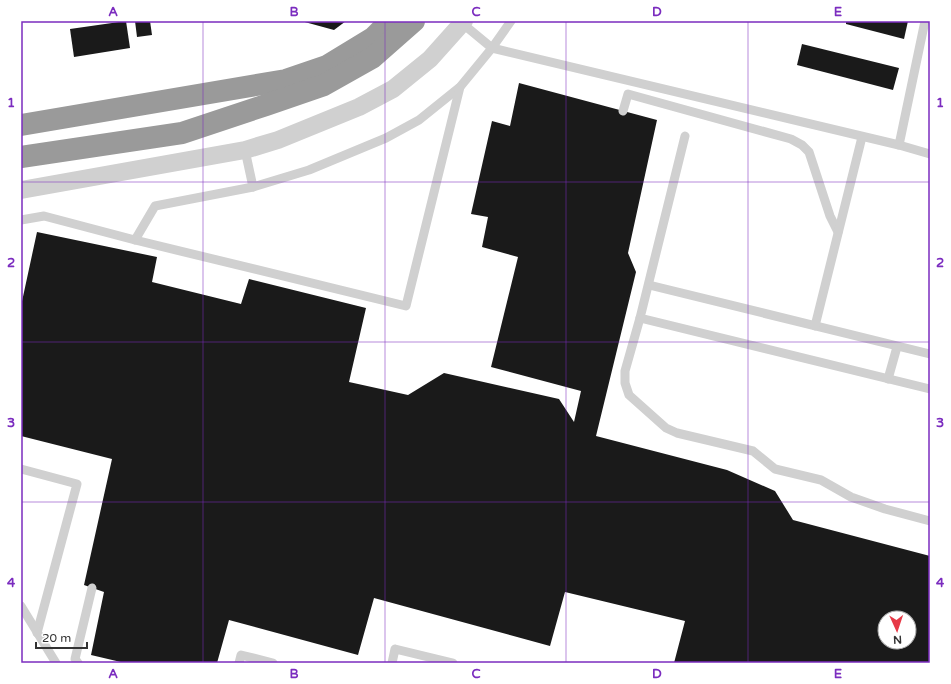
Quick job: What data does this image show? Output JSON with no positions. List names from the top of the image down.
{
  "scale_bar": "20 m",
  "north": "bottom",
  "grid": {
    "columns": [
      "A",
      "B",
      "C",
      "D",
      "E"
    ],
    "rows": [
      "1",
      "2",
      "3",
      "4"
    ]
  }
}
